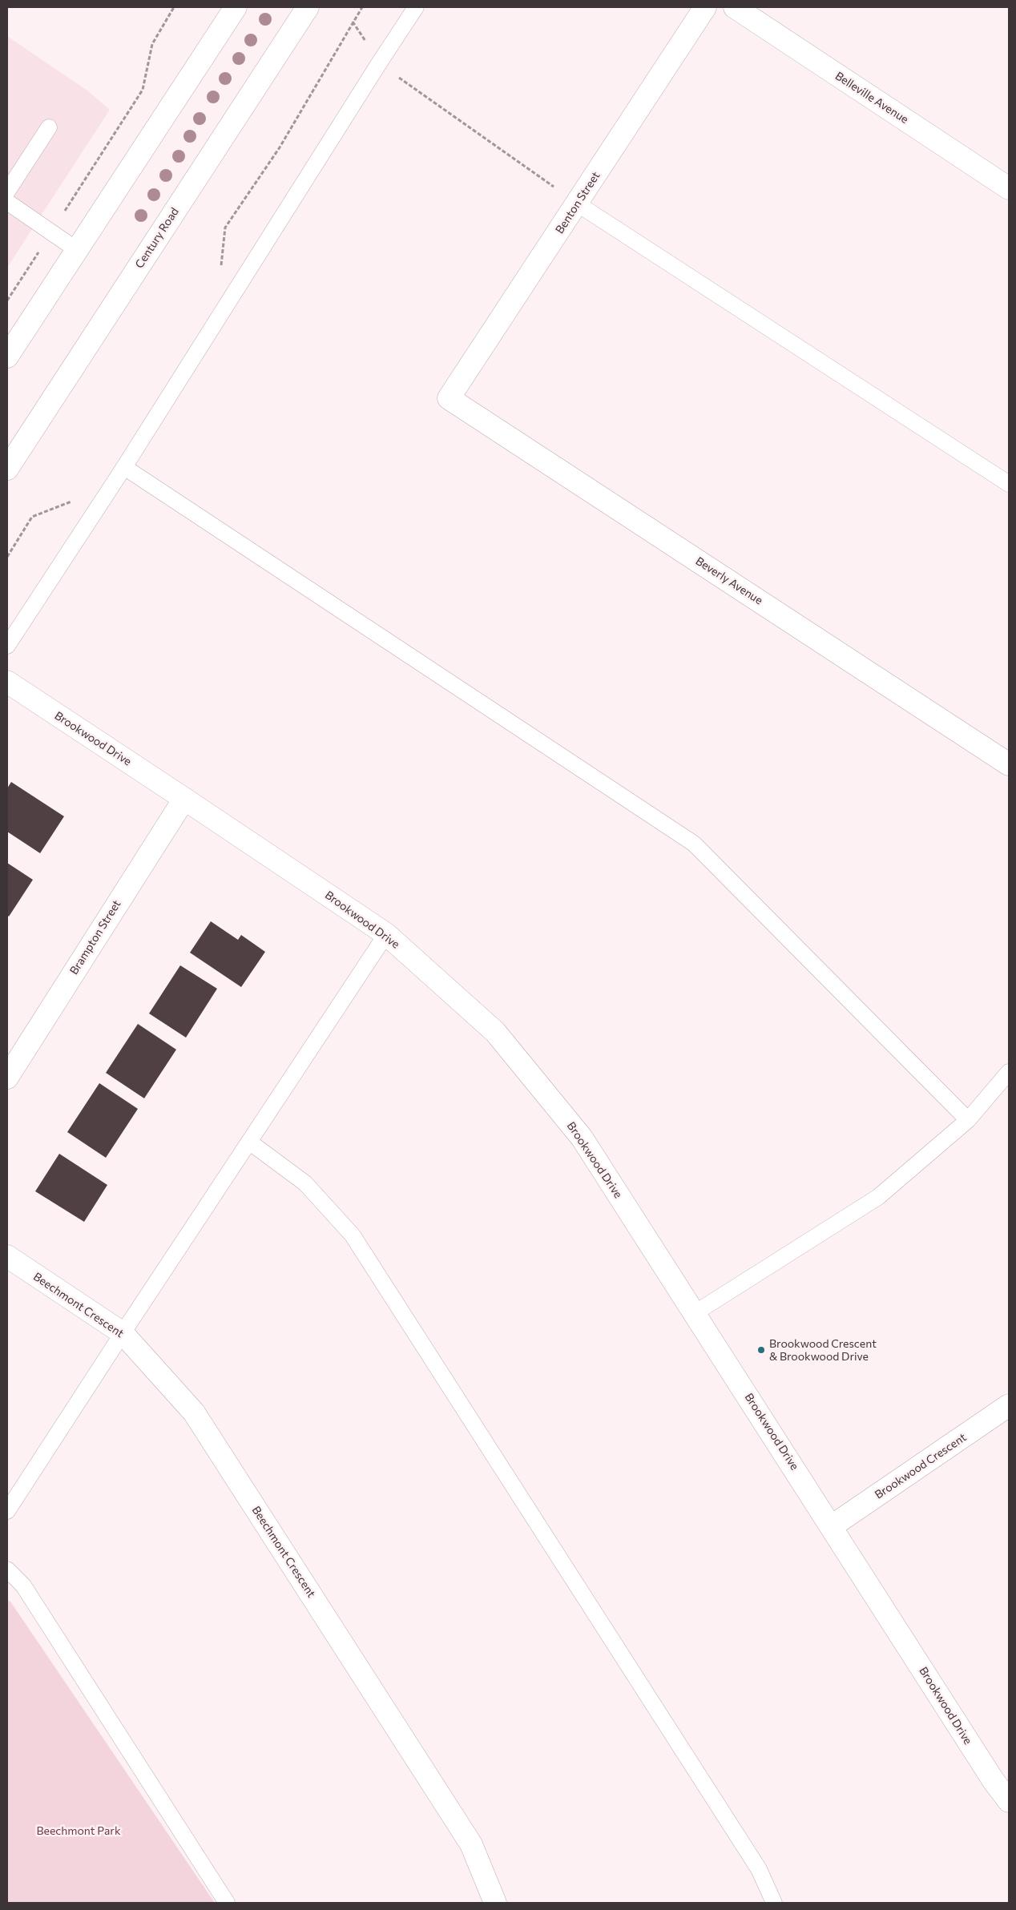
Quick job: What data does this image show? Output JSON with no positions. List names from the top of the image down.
{
  "streets": {
    "street": [
      "Belleville Avenue",
      "Benton Street",
      "Century Road",
      "Beverly Avenue",
      "Brookwood Drive",
      "Brampton Street",
      "Beechmont Crescent",
      "Brookwood Crescent"
    ]
  },
  "crossings": [
    ["Benton Street", "Beverly Avenue"],
    ["Brookwood Drive", "Brampton Street"],
    ["Brookwood Drive", "Brookwood Crescent"]
  ],
  "parks": ["Beechmont Park"],
  "places": ["Brookwood Crescent & Brookwood Drive"]
}
